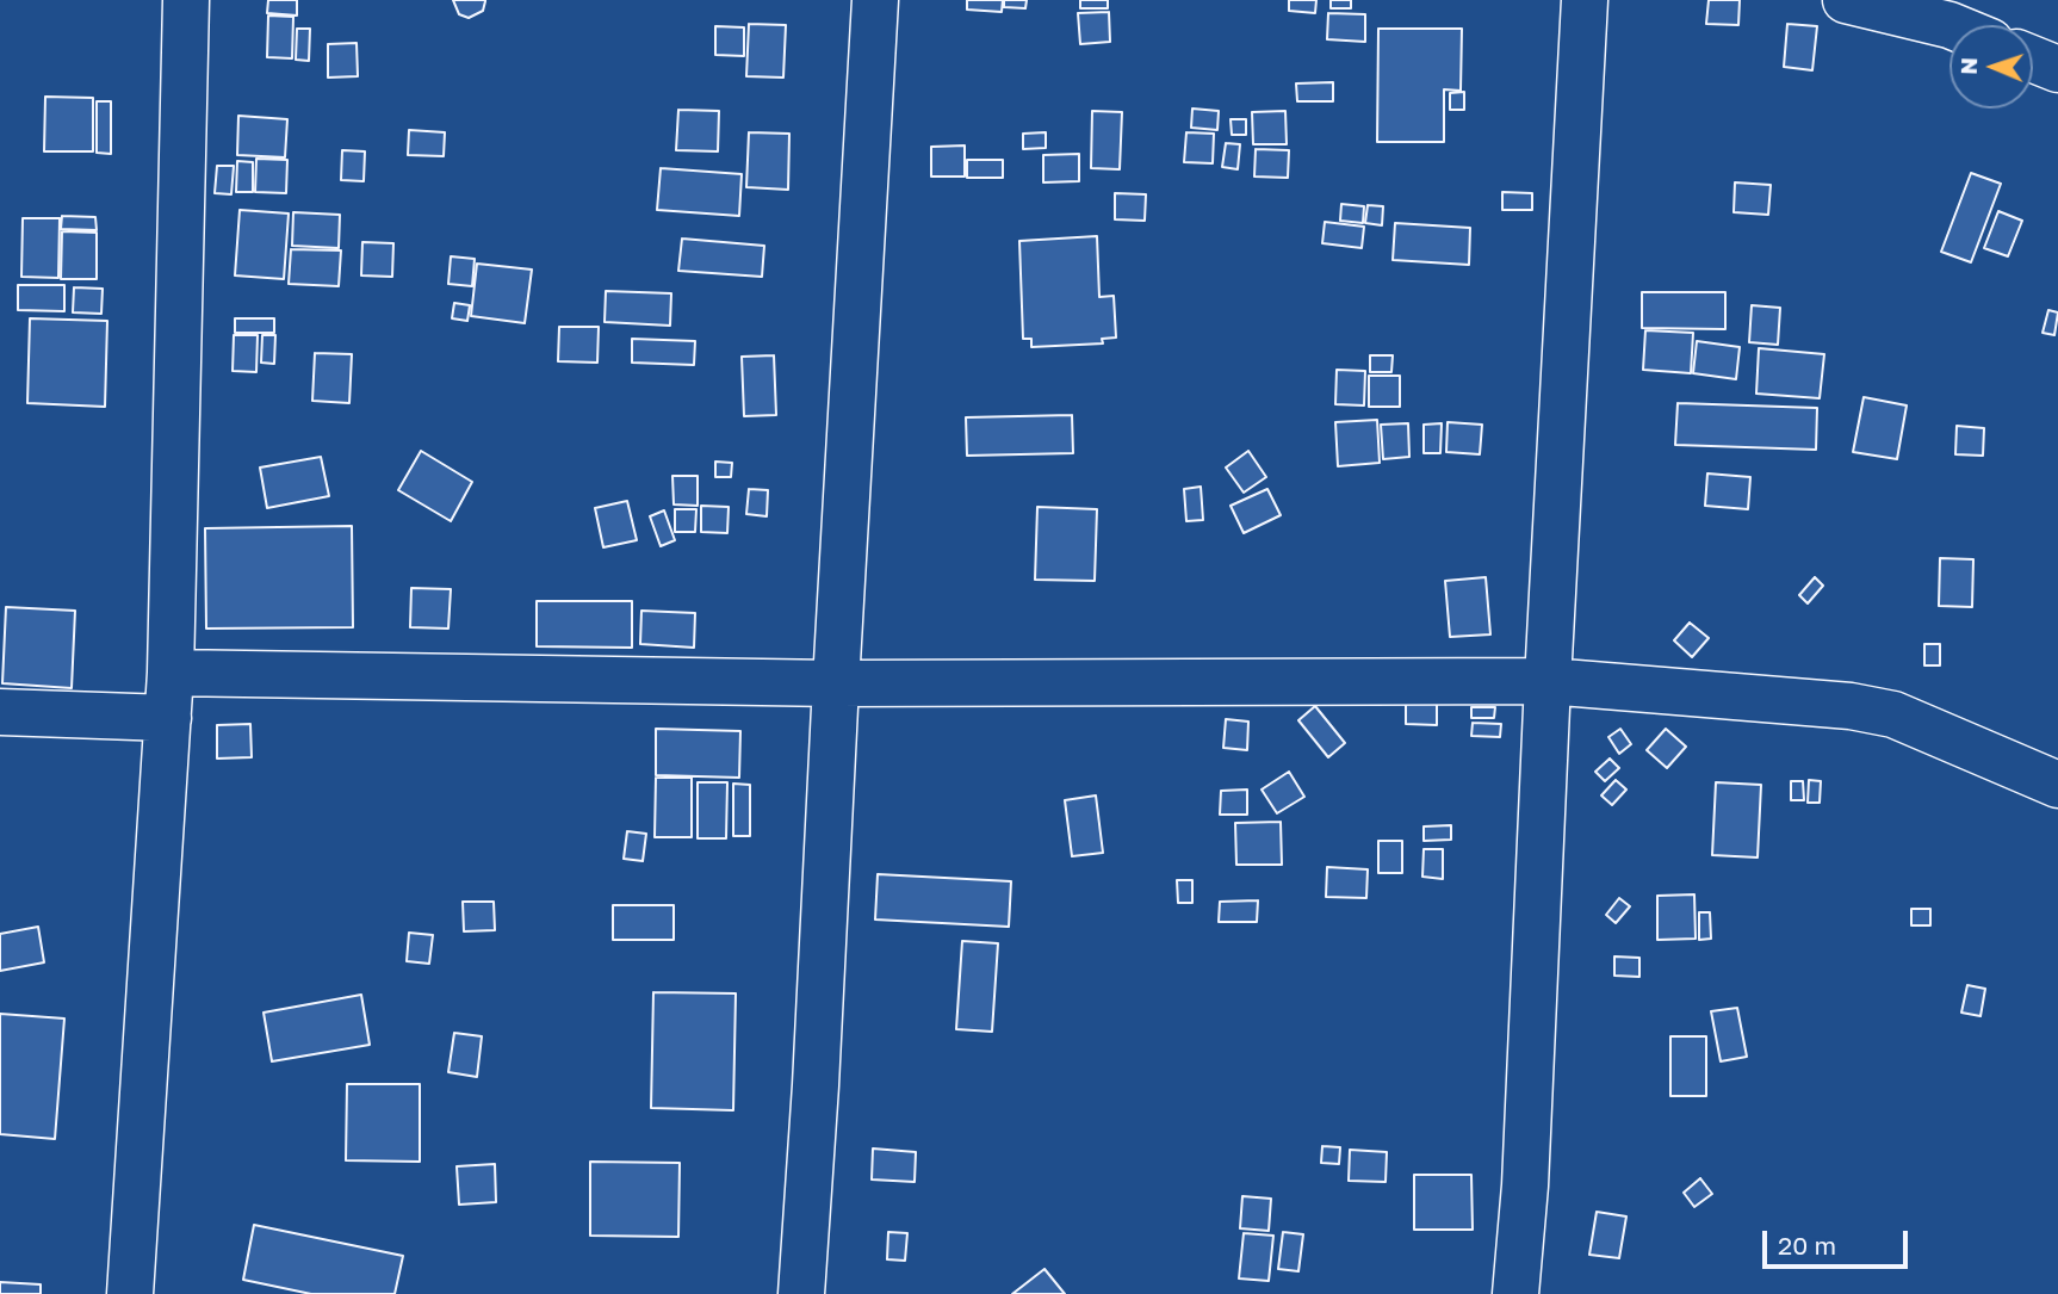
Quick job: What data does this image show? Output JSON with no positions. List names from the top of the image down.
{
  "scale_bar": "20 m",
  "north": "left"
}
